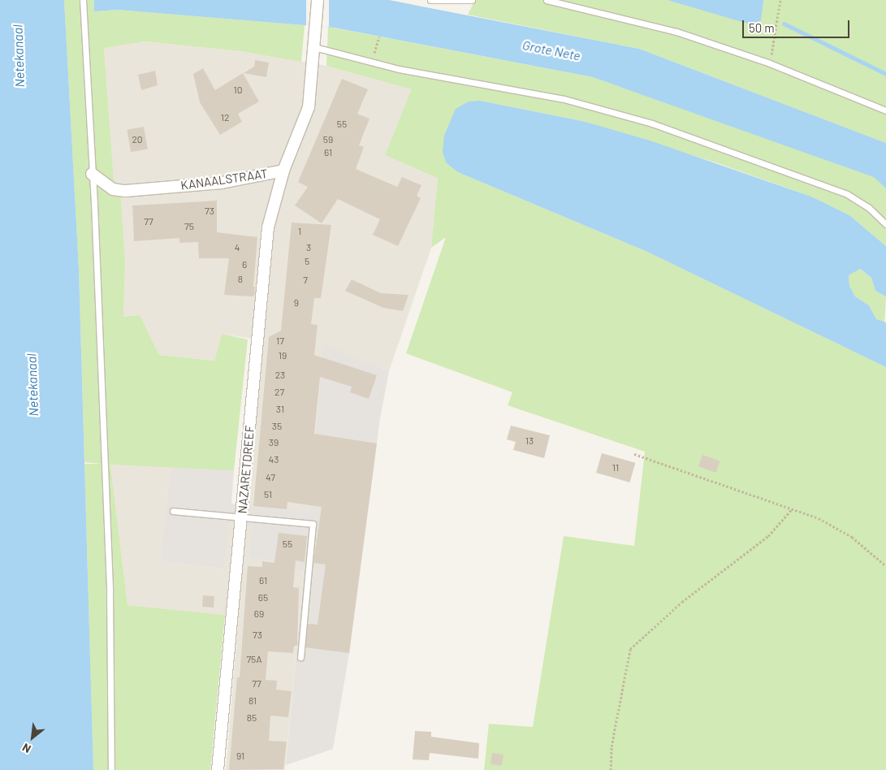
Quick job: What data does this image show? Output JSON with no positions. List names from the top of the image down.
{
  "streets": {
    "street": ["KANAALSTRAAT", "NAZARETDREEF"]
  },
  "crossings": [
    ["KANAALSTRAAT", "NAZARETDREEF"]
  ],
  "water": ["Grote Nete", "Netekanaal"],
  "house_numbers": [
    "10",
    "12",
    "55",
    "20",
    "59",
    "61",
    "73",
    "77",
    "75",
    "1",
    "4",
    "3",
    "5",
    "6",
    "8",
    "7",
    "9",
    "17",
    "19",
    "23",
    "27",
    "31",
    "35",
    "13",
    "39",
    "43",
    "11",
    "47",
    "51",
    "55",
    "61",
    "65",
    "69",
    "73",
    "75A",
    "77",
    "81",
    "85",
    "91"
  ],
  "scale_bar": "50 m",
  "north": "bottom left"
}
